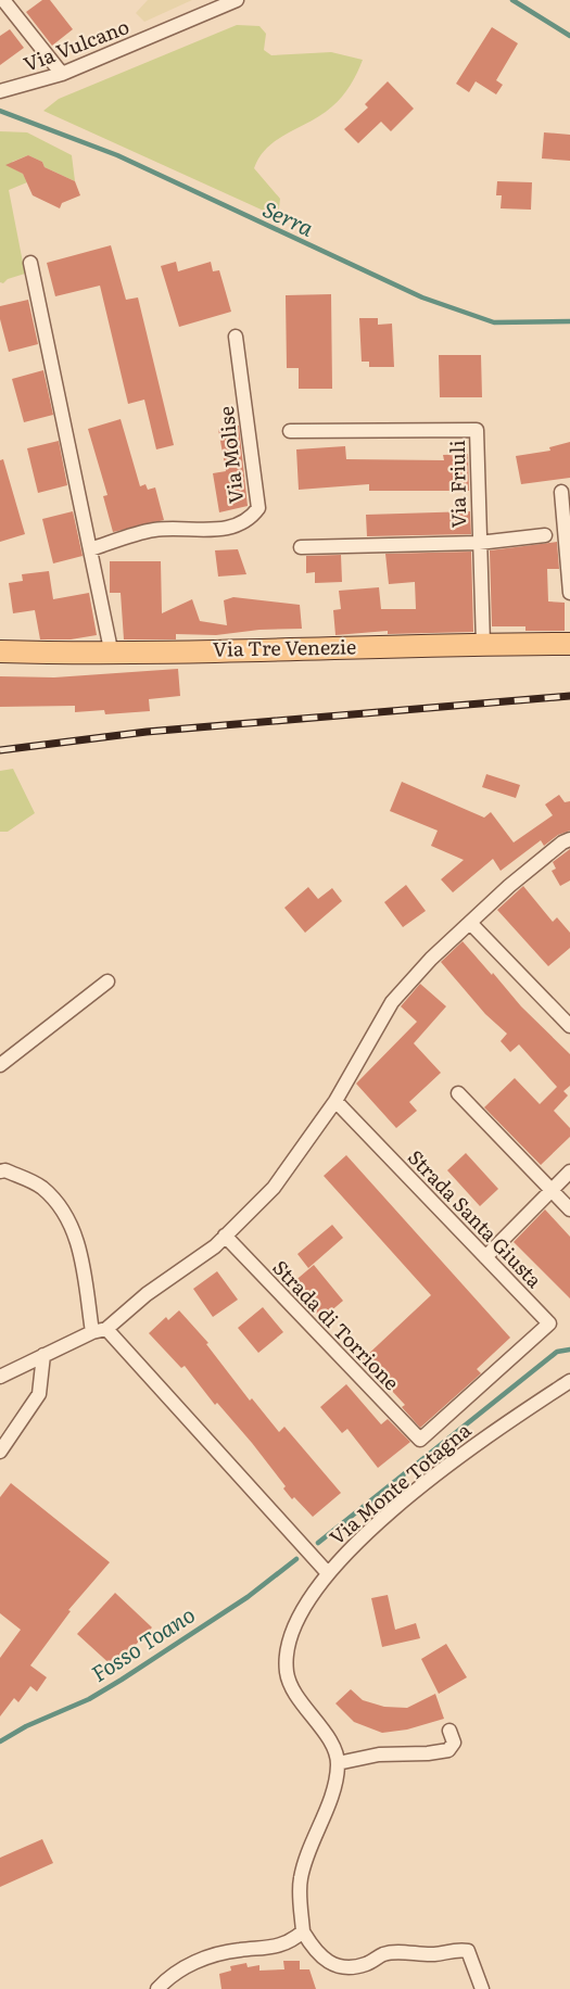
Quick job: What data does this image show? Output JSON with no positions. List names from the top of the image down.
{
  "streets": {
    "main road": ["Via Tre Venezie"],
    "street": [
      "Via Vulcano",
      "Via Molise",
      "Via Friuli",
      "Strada Santa Giusta",
      "Strada di Torrione",
      "Via Monte Totagna"
    ]
  },
  "crossings": [
    ["Via Friuli", "Via Tre Venezie"],
    ["Strada Santa Giusta", "Strada di Torrione"]
  ],
  "water": ["Serra", "Fosso Toano"]
}
